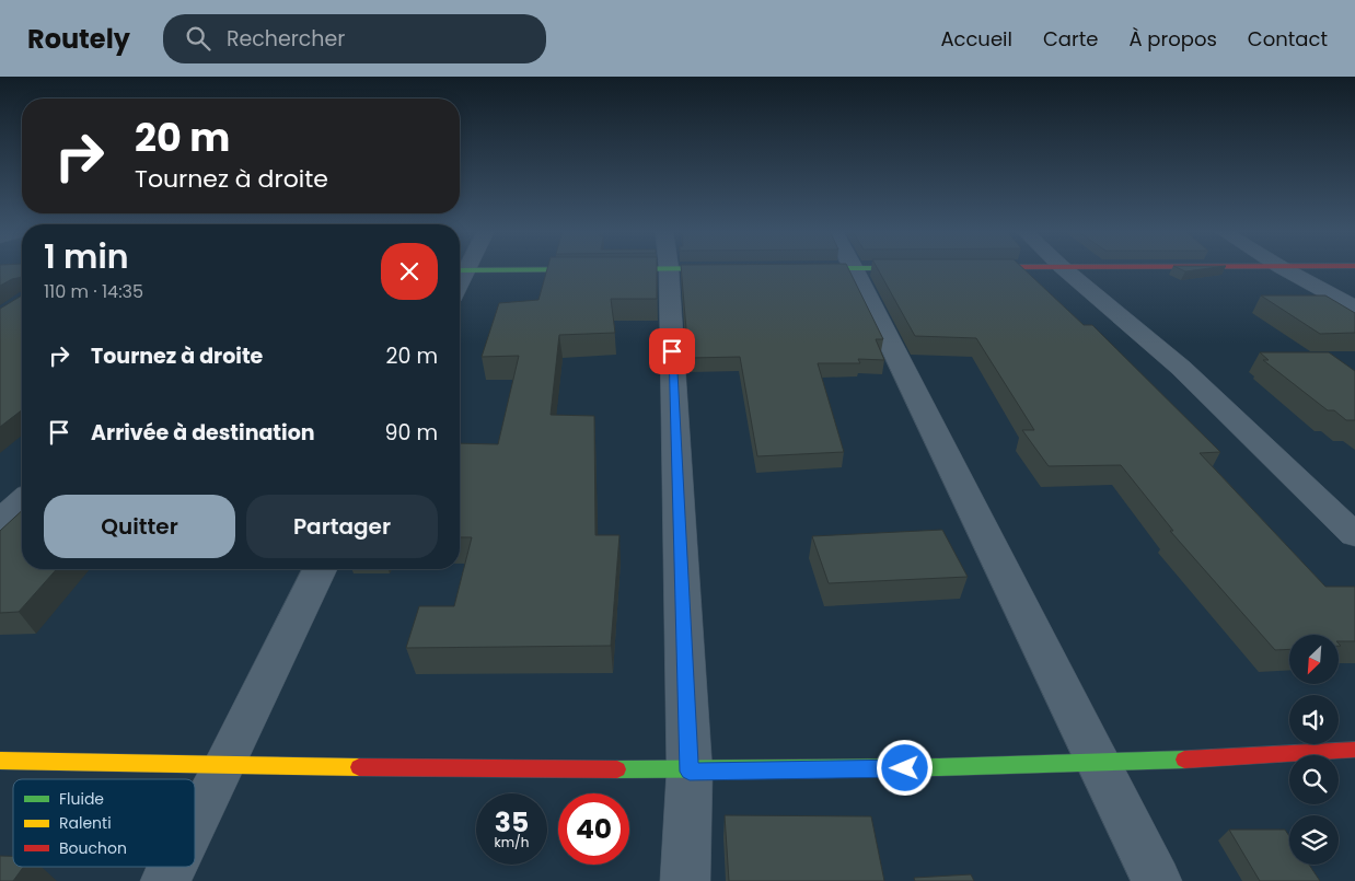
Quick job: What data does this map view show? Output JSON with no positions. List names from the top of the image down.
{
  "legend": ["Fluide", "Ralenti", "Bouchon"],
  "north": "bottom left",
  "page": {
    "header": "Routely",
    "search": "Rechercher",
    "nav": [
      "Accueil",
      "Carte",
      "À propos",
      "Contact"
    ],
    "turn": ["20 m", "Tournez à droite"],
    "heading": ["1 min", "110 m · 14:35"],
    "list": [
      {
        "name": "Tournez à droite",
        "value": "20 m"
      },
      {
        "name": "Arrivée à destination",
        "value": "90 m"
      }
    ],
    "buttons": ["Quitter", "Partager"],
    "speed": "35 km/h",
    "limit": "40"
  }
}
